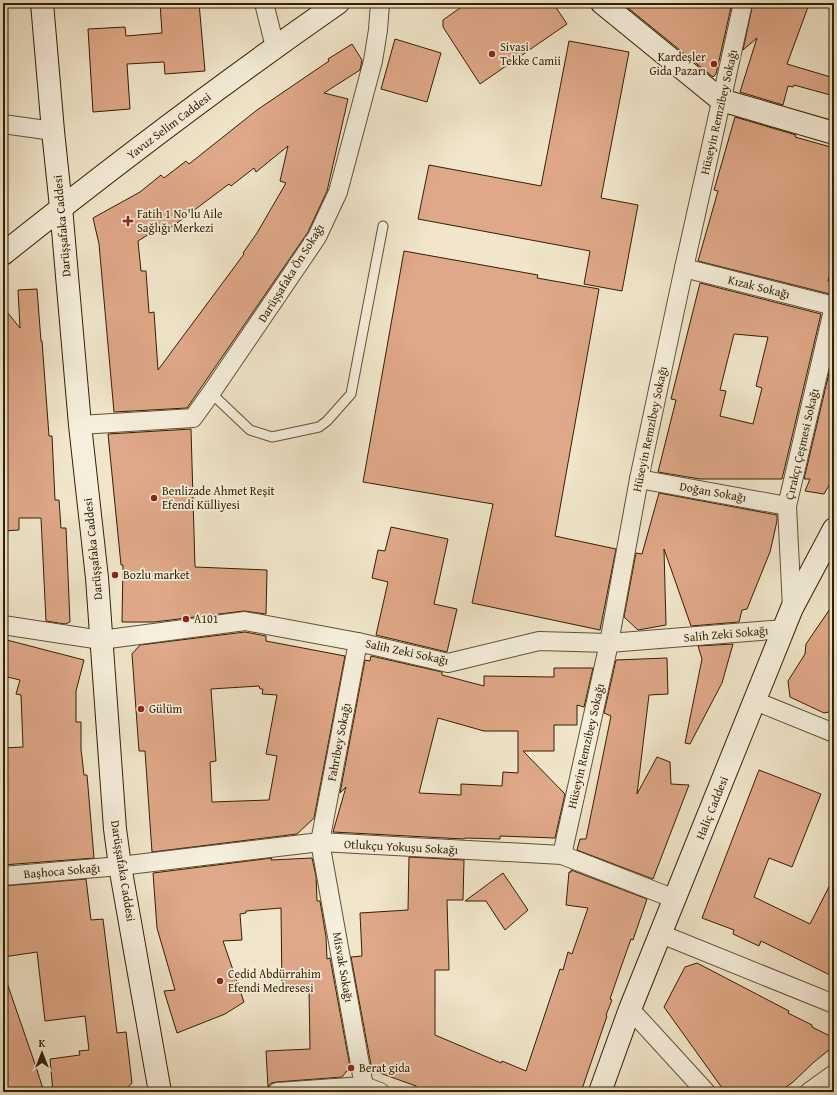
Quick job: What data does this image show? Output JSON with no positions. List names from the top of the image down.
{
  "streets": {
    "street": [
      "Hüseyin Remzibey Sokağı",
      "Yavuz Selim Caddesi",
      "Darüşşafaka Caddesi",
      "Darüşşafaka Ön Sokağı",
      "Kızak Sokağı",
      "Çırakçı Çeşmesi Sokağı",
      "Doğan Sokağı",
      "Salih Zeki Sokağı",
      "Fahribey Sokağı",
      "Haliç Caddesi",
      "Otlukçu Yokuşu Sokağı",
      "Başhoca Sokağı",
      "Misvak Sokağı"
    ]
  },
  "crossings": [
    ["Hüseyin Remzibey Sokağı", "Kızak Sokağı"],
    ["Hüseyin Remzibey Sokağı", "Doğan Sokağı"],
    ["Hüseyin Remzibey Sokağı", "Salih Zeki Sokağı"],
    ["Hüseyin Remzibey Sokağı", "Otlukçu Yokuşu Sokağı"],
    ["Yavuz Selim Caddesi", "Darüşşafaka Caddesi"],
    ["Darüşşafaka Caddesi", "Darüşşafaka Ön Sokağı"],
    ["Darüşşafaka Caddesi", "Salih Zeki Sokağı"],
    ["Darüşşafaka Caddesi", "Otlukçu Yokuşu Sokağı"],
    ["Darüşşafaka Caddesi", "Başhoca Sokağı"],
    ["Kızak Sokağı", "Çırakçı Çeşmesi Sokağı"],
    ["Çırakçı Çeşmesi Sokağı", "Doğan Sokağı"],
    ["Çırakçı Çeşmesi Sokağı", "Haliç Caddesi"],
    ["Salih Zeki Sokağı", "Fahribey Sokağı"],
    ["Salih Zeki Sokağı", "Haliç Caddesi"],
    ["Fahribey Sokağı", "Otlukçu Yokuşu Sokağı"],
    ["Fahribey Sokağı", "Misvak Sokağı"],
    ["Haliç Caddesi", "Otlukçu Yokuşu Sokağı"],
    ["Otlukçu Yokuşu Sokağı", "Başhoca Sokağı"],
    ["Otlukçu Yokuşu Sokağı", "Misvak Sokağı"]
  ],
  "places": {
    "other": [
      "Sivasi Tekke Camii",
      "Kardeşler Gida Pazarı",
      "Benlizade Ahmet Reşit Efendi Külliyesi",
      "Bozlu market",
      "A101",
      "Gülüm",
      "Cedid Abdürrahim Efendi Medresesi",
      "Berat gida"
    ],
    "health": ["Fatih 1 No'lu Aile Sağlığı Merkezi"]
  },
  "north": "top"
}
